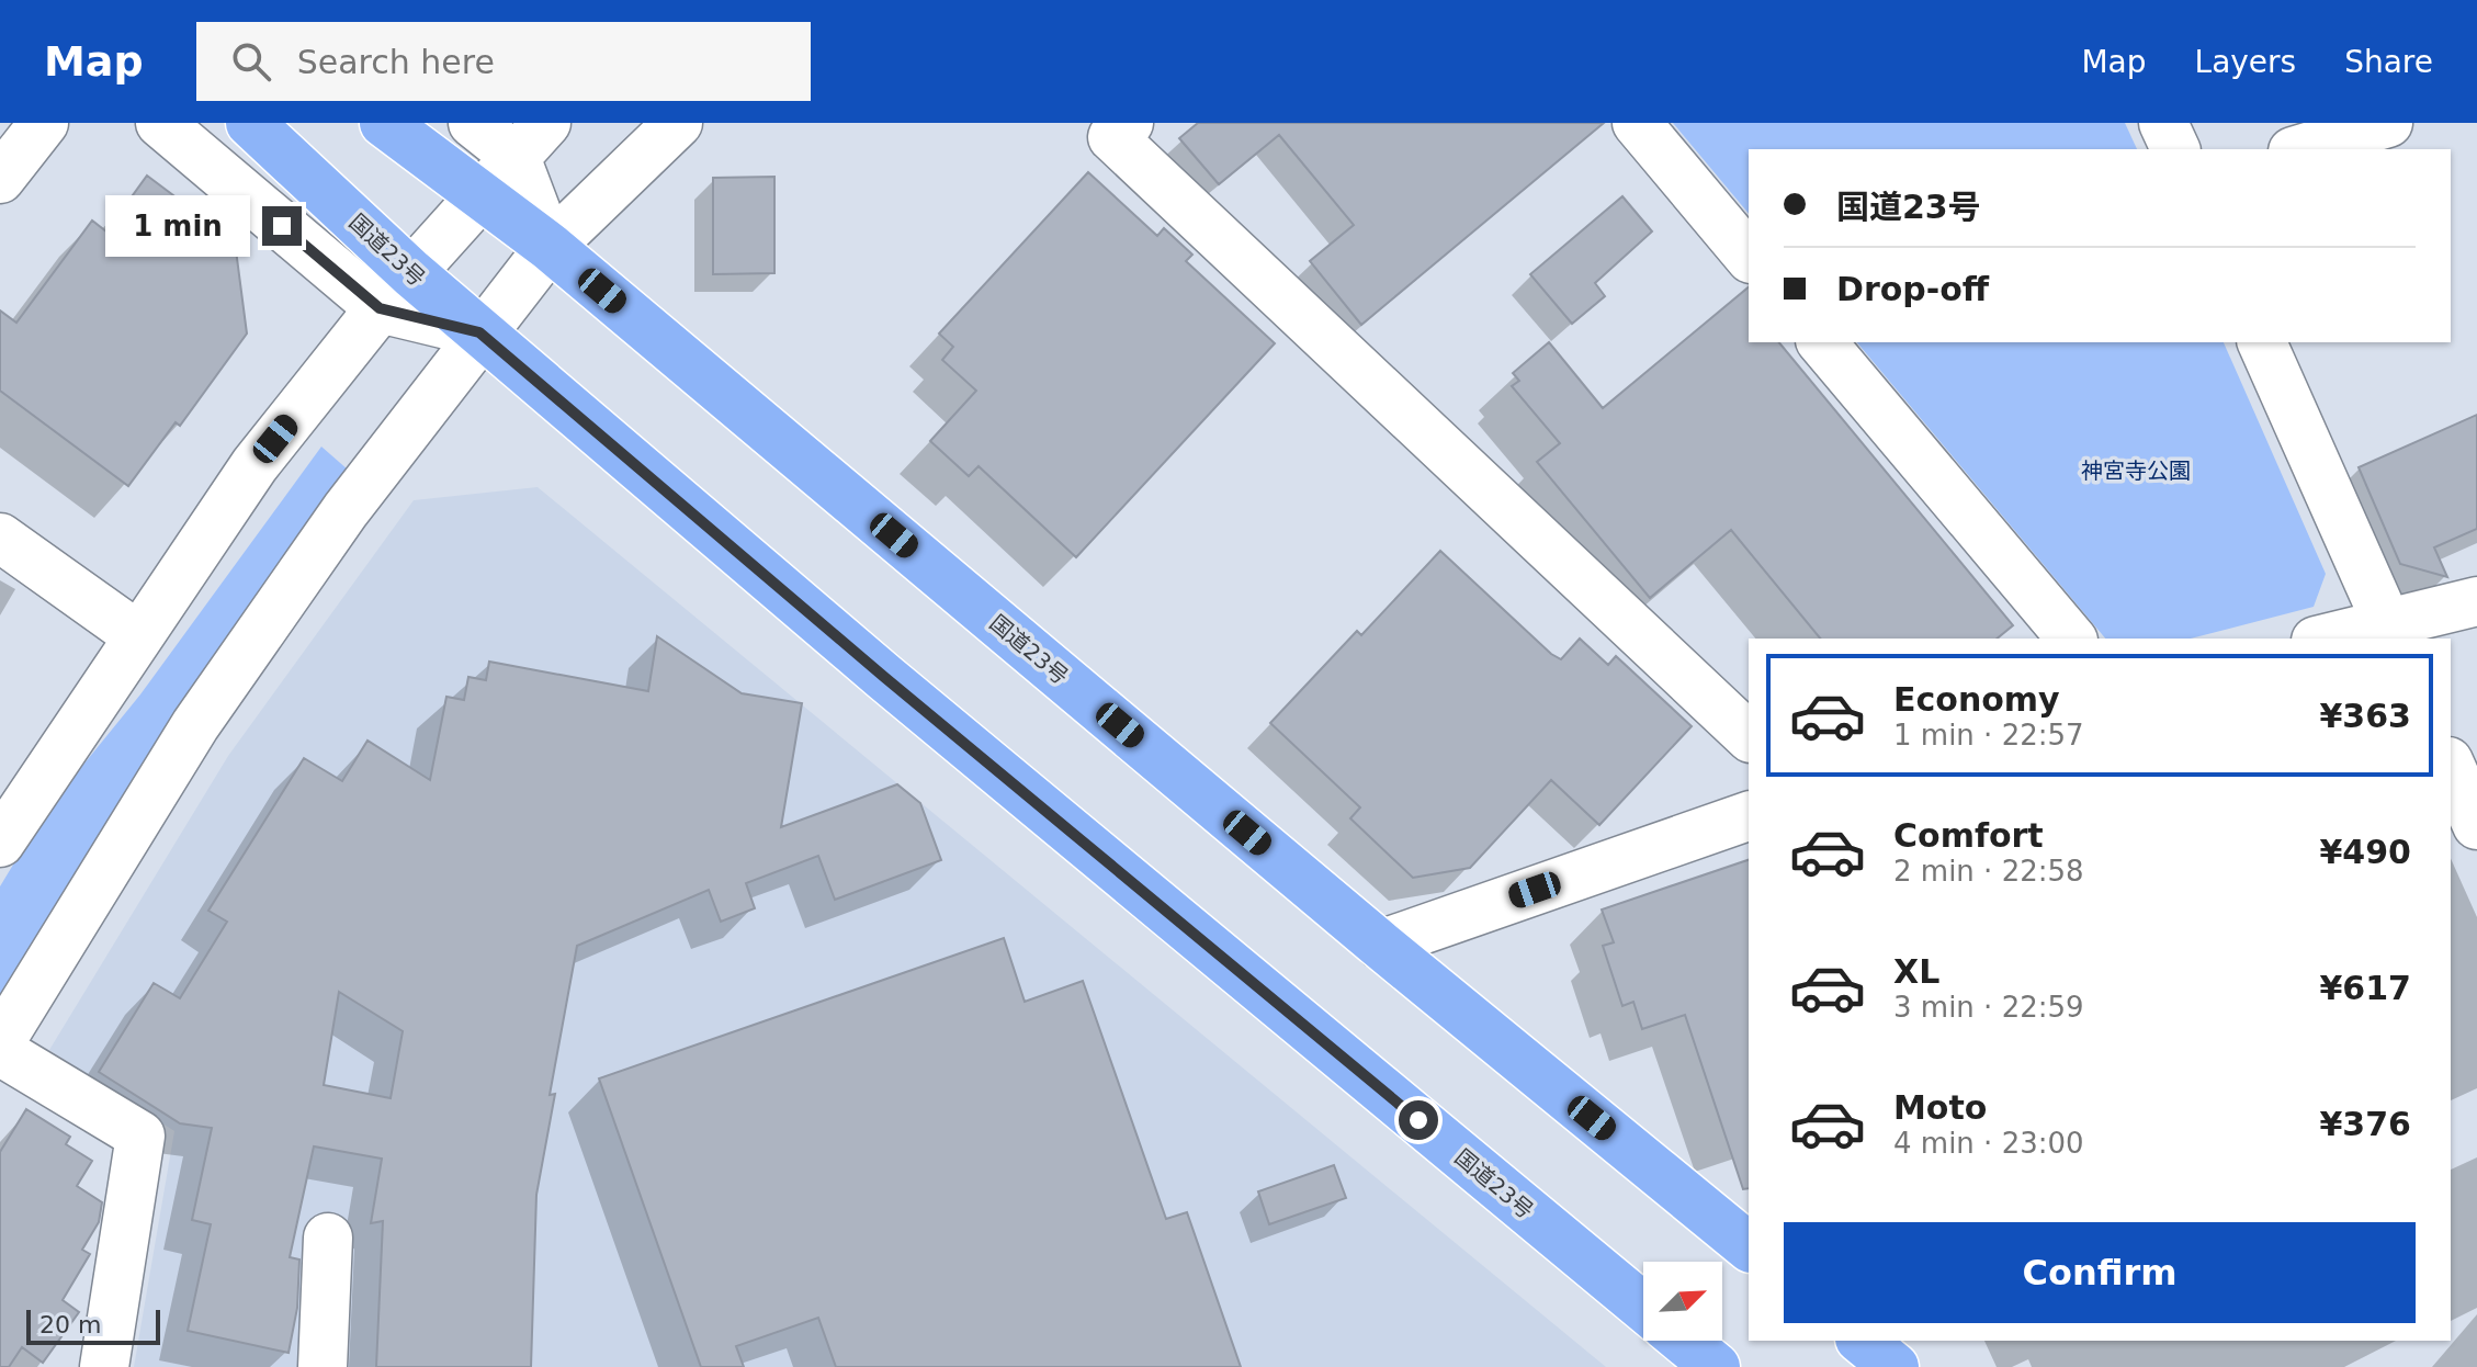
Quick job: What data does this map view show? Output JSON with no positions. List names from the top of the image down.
{
  "streets": {
    "highway": ["国道23号"]
  },
  "parks": ["神宮寺公園"],
  "scale_bar": "20 m",
  "north": "top right",
  "page": {
    "header": "Map",
    "search": "Search here",
    "nav": ["Map", "Layers", "Share"],
    "banner": ["国道23号", "Drop-off"],
    "bubble": "1 min",
    "list": [
      {
        "name": "Economy",
        "note": "1 min · 22:57",
        "value": "¥363"
      },
      {
        "name": "Comfort",
        "note": "2 min · 22:58",
        "value": "¥490"
      },
      {
        "name": "XL",
        "note": "3 min · 22:59",
        "value": "¥617"
      },
      {
        "name": "Moto",
        "note": "4 min · 23:00",
        "value": "¥376"
      }
    ],
    "buttons": "Confirm",
    "scale": "20 m"
  }
}
